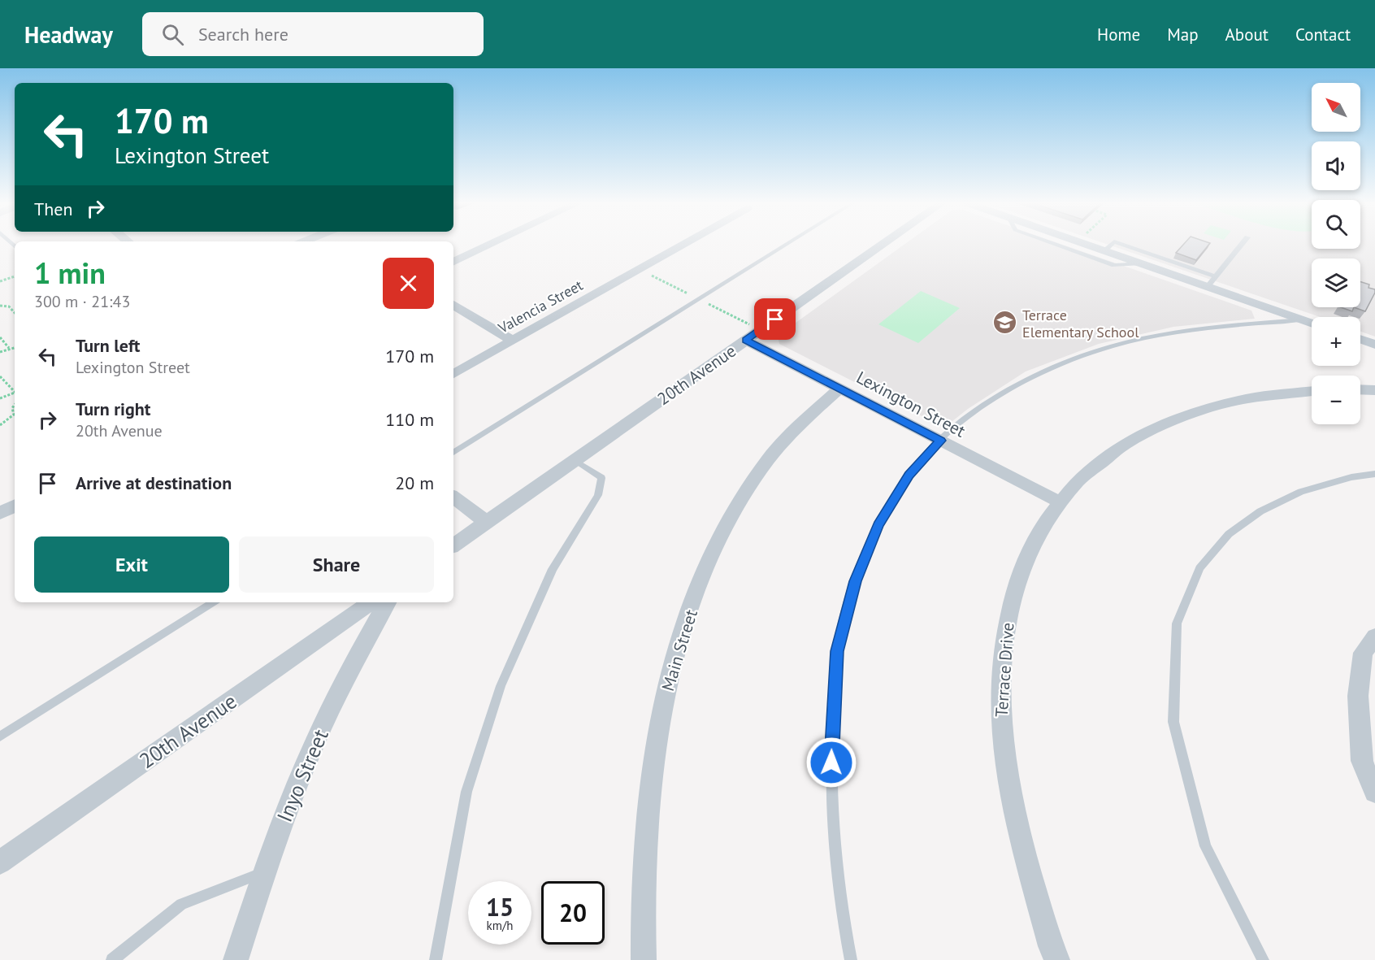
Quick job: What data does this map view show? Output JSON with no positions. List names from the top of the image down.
{
  "streets": {
    "street": [
      "Valencia Street",
      "20th Avenue",
      "Lexington Street",
      "Main Street",
      "Terrace Drive",
      "Inyo Street"
    ]
  },
  "crossings": [
    ["20th Avenue", "Lexington Street"],
    ["Lexington Street", "Main Street"],
    ["Lexington Street", "Terrace Drive"]
  ],
  "places": {
    "school or university": ["Terrace Elementary School"]
  },
  "north": "top left",
  "page": {
    "header": "Headway",
    "search": "Search here",
    "nav": [
      "Home",
      "Map",
      "About",
      "Contact"
    ],
    "map_buttons": ["+", "−"],
    "turn": ["170 m", "Lexington Street"],
    "then": "Then",
    "heading": ["1 min", "300 m · 21:43"],
    "list": [
      {
        "name": "Turn left",
        "note": "Lexington Street",
        "value": "170 m"
      },
      {
        "name": "Turn right",
        "note": "20th Avenue",
        "value": "110 m"
      },
      {
        "name": "Arrive at destination",
        "value": "20 m"
      }
    ],
    "buttons": ["Exit", "Share"],
    "speed": "15 km/h",
    "limit": "20"
  }
}
